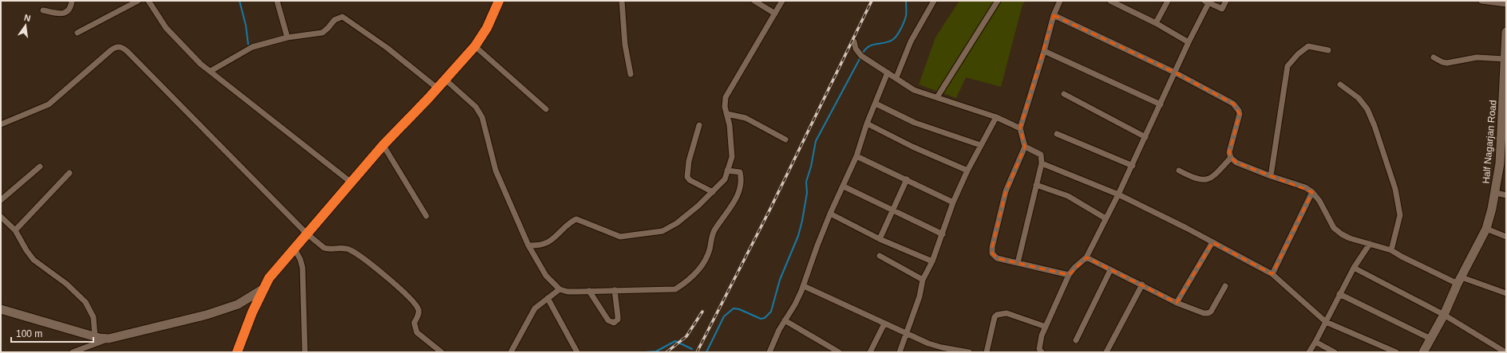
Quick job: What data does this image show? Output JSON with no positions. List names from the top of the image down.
{
  "streets": {
    "main road": ["Half Nagarjan Road"]
  },
  "scale_bar": "100 m",
  "north": "top"
}
